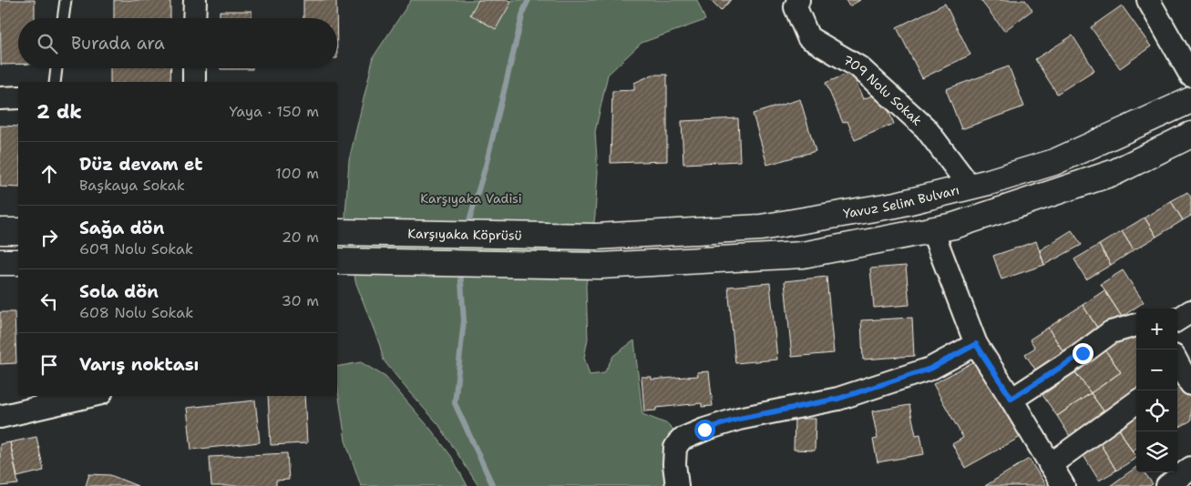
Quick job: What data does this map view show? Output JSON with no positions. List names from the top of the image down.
{
  "streets": {
    "main road": ["Yavuz Selim Bulvarı", "Karşıyaka Köprüsü"],
    "street": ["709 Nolu Sokak"]
  },
  "crossings": [
    ["709 Nolu Sokak", "Yavuz Selim Bulvarı"],
    ["Yavuz Selim Bulvarı", "Karşıyaka Köprüsü"]
  ],
  "parks": ["Karşıyaka Vadisi"],
  "page": {
    "search": "Burada ara",
    "heading": ["2 dk", "Yaya · 150 m"],
    "list": [
      ["Düz devam et", "Başkaya Sokak", "100 m"],
      ["Sağa dön", "609 Nolu Sokak", "20 m"],
      ["Sola dön", "608 Nolu Sokak", "30 m"],
      "Varış noktası"
    ],
    "map_buttons": ["+", "−"]
  }
}
